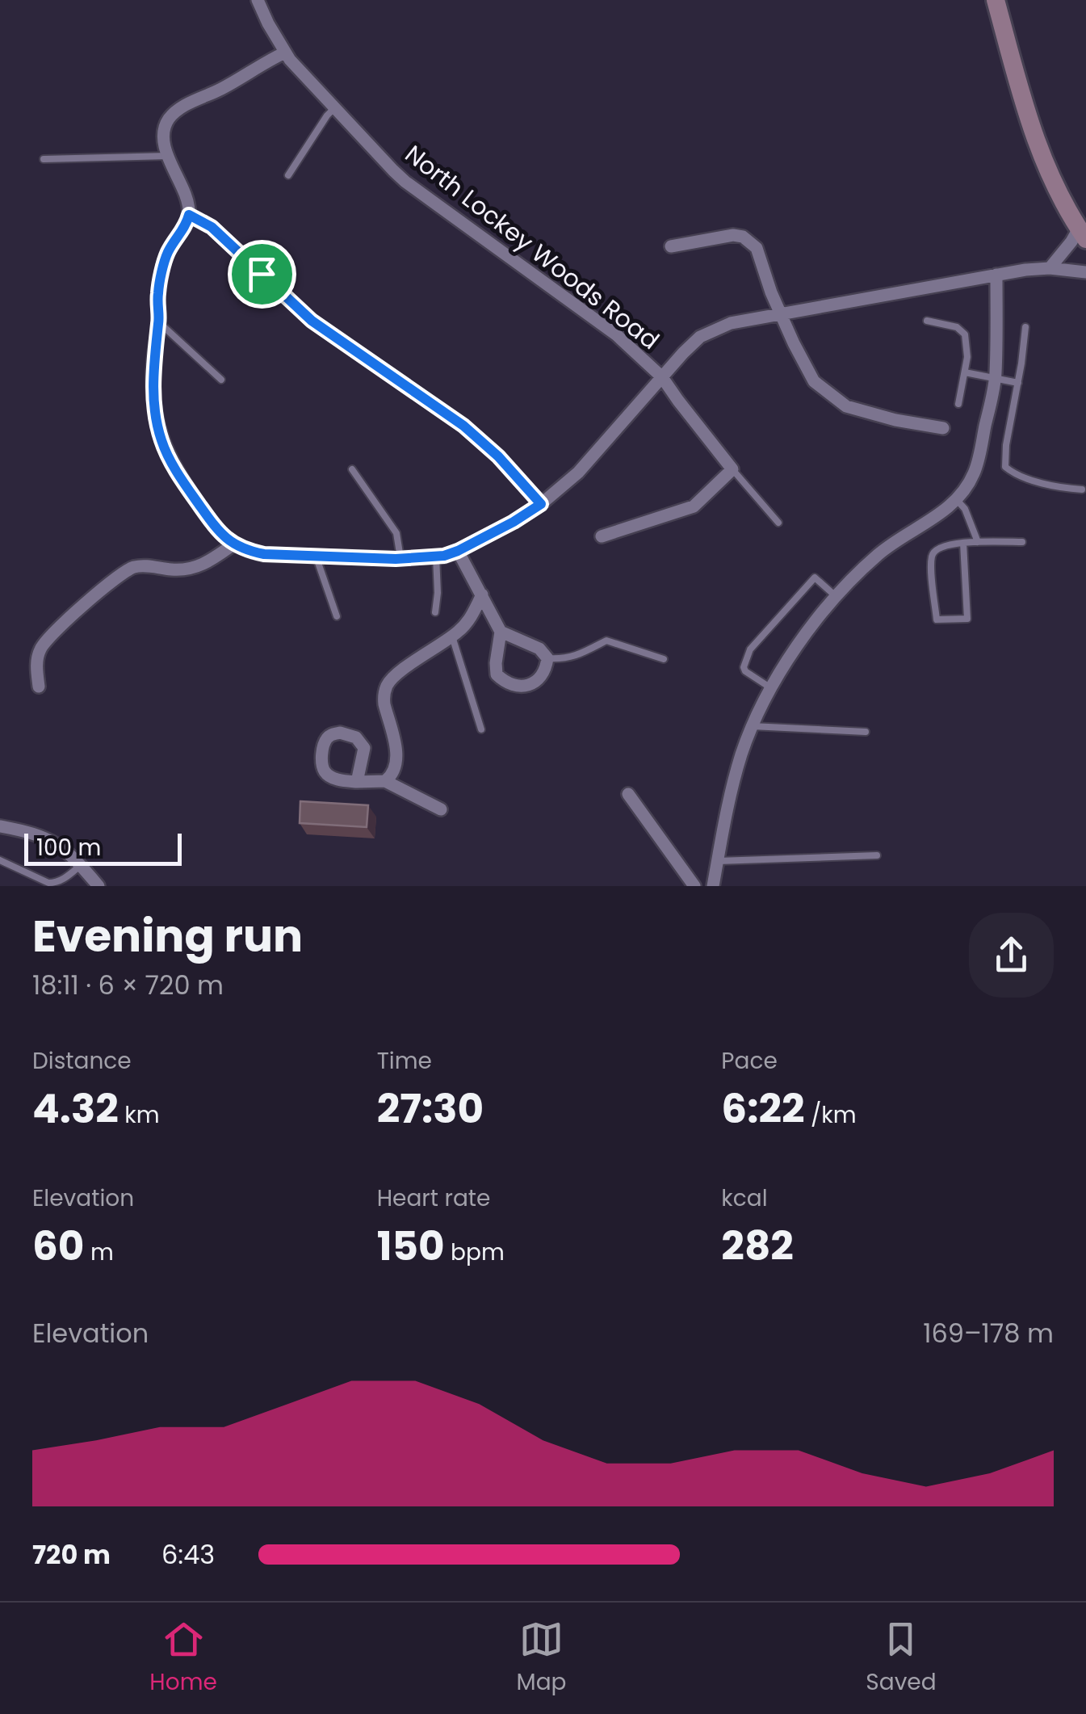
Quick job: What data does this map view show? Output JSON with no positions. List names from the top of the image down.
{
  "streets": {
    "street": ["North Lockey Woods Road"]
  },
  "scale_bar": "100 m",
  "page": {
    "scale": "100 m",
    "heading": ["Evening run", "18:11 · 6 × 720 m"],
    "stats": [
      ["Distance", "4.32 km"],
      ["Time", "27:30"],
      ["Pace", "6:22 /km"],
      ["Elevation", "60 m"],
      ["Heart rate", "150 bpm"],
      ["kcal", "282"]
    ],
    "chart": ["Elevation", "169–178 m"],
    "list": [
      {
        "name": "720 m",
        "note": "6:43"
      }
    ],
    "tabs": ["Home", "Map", "Saved"]
  }
}
